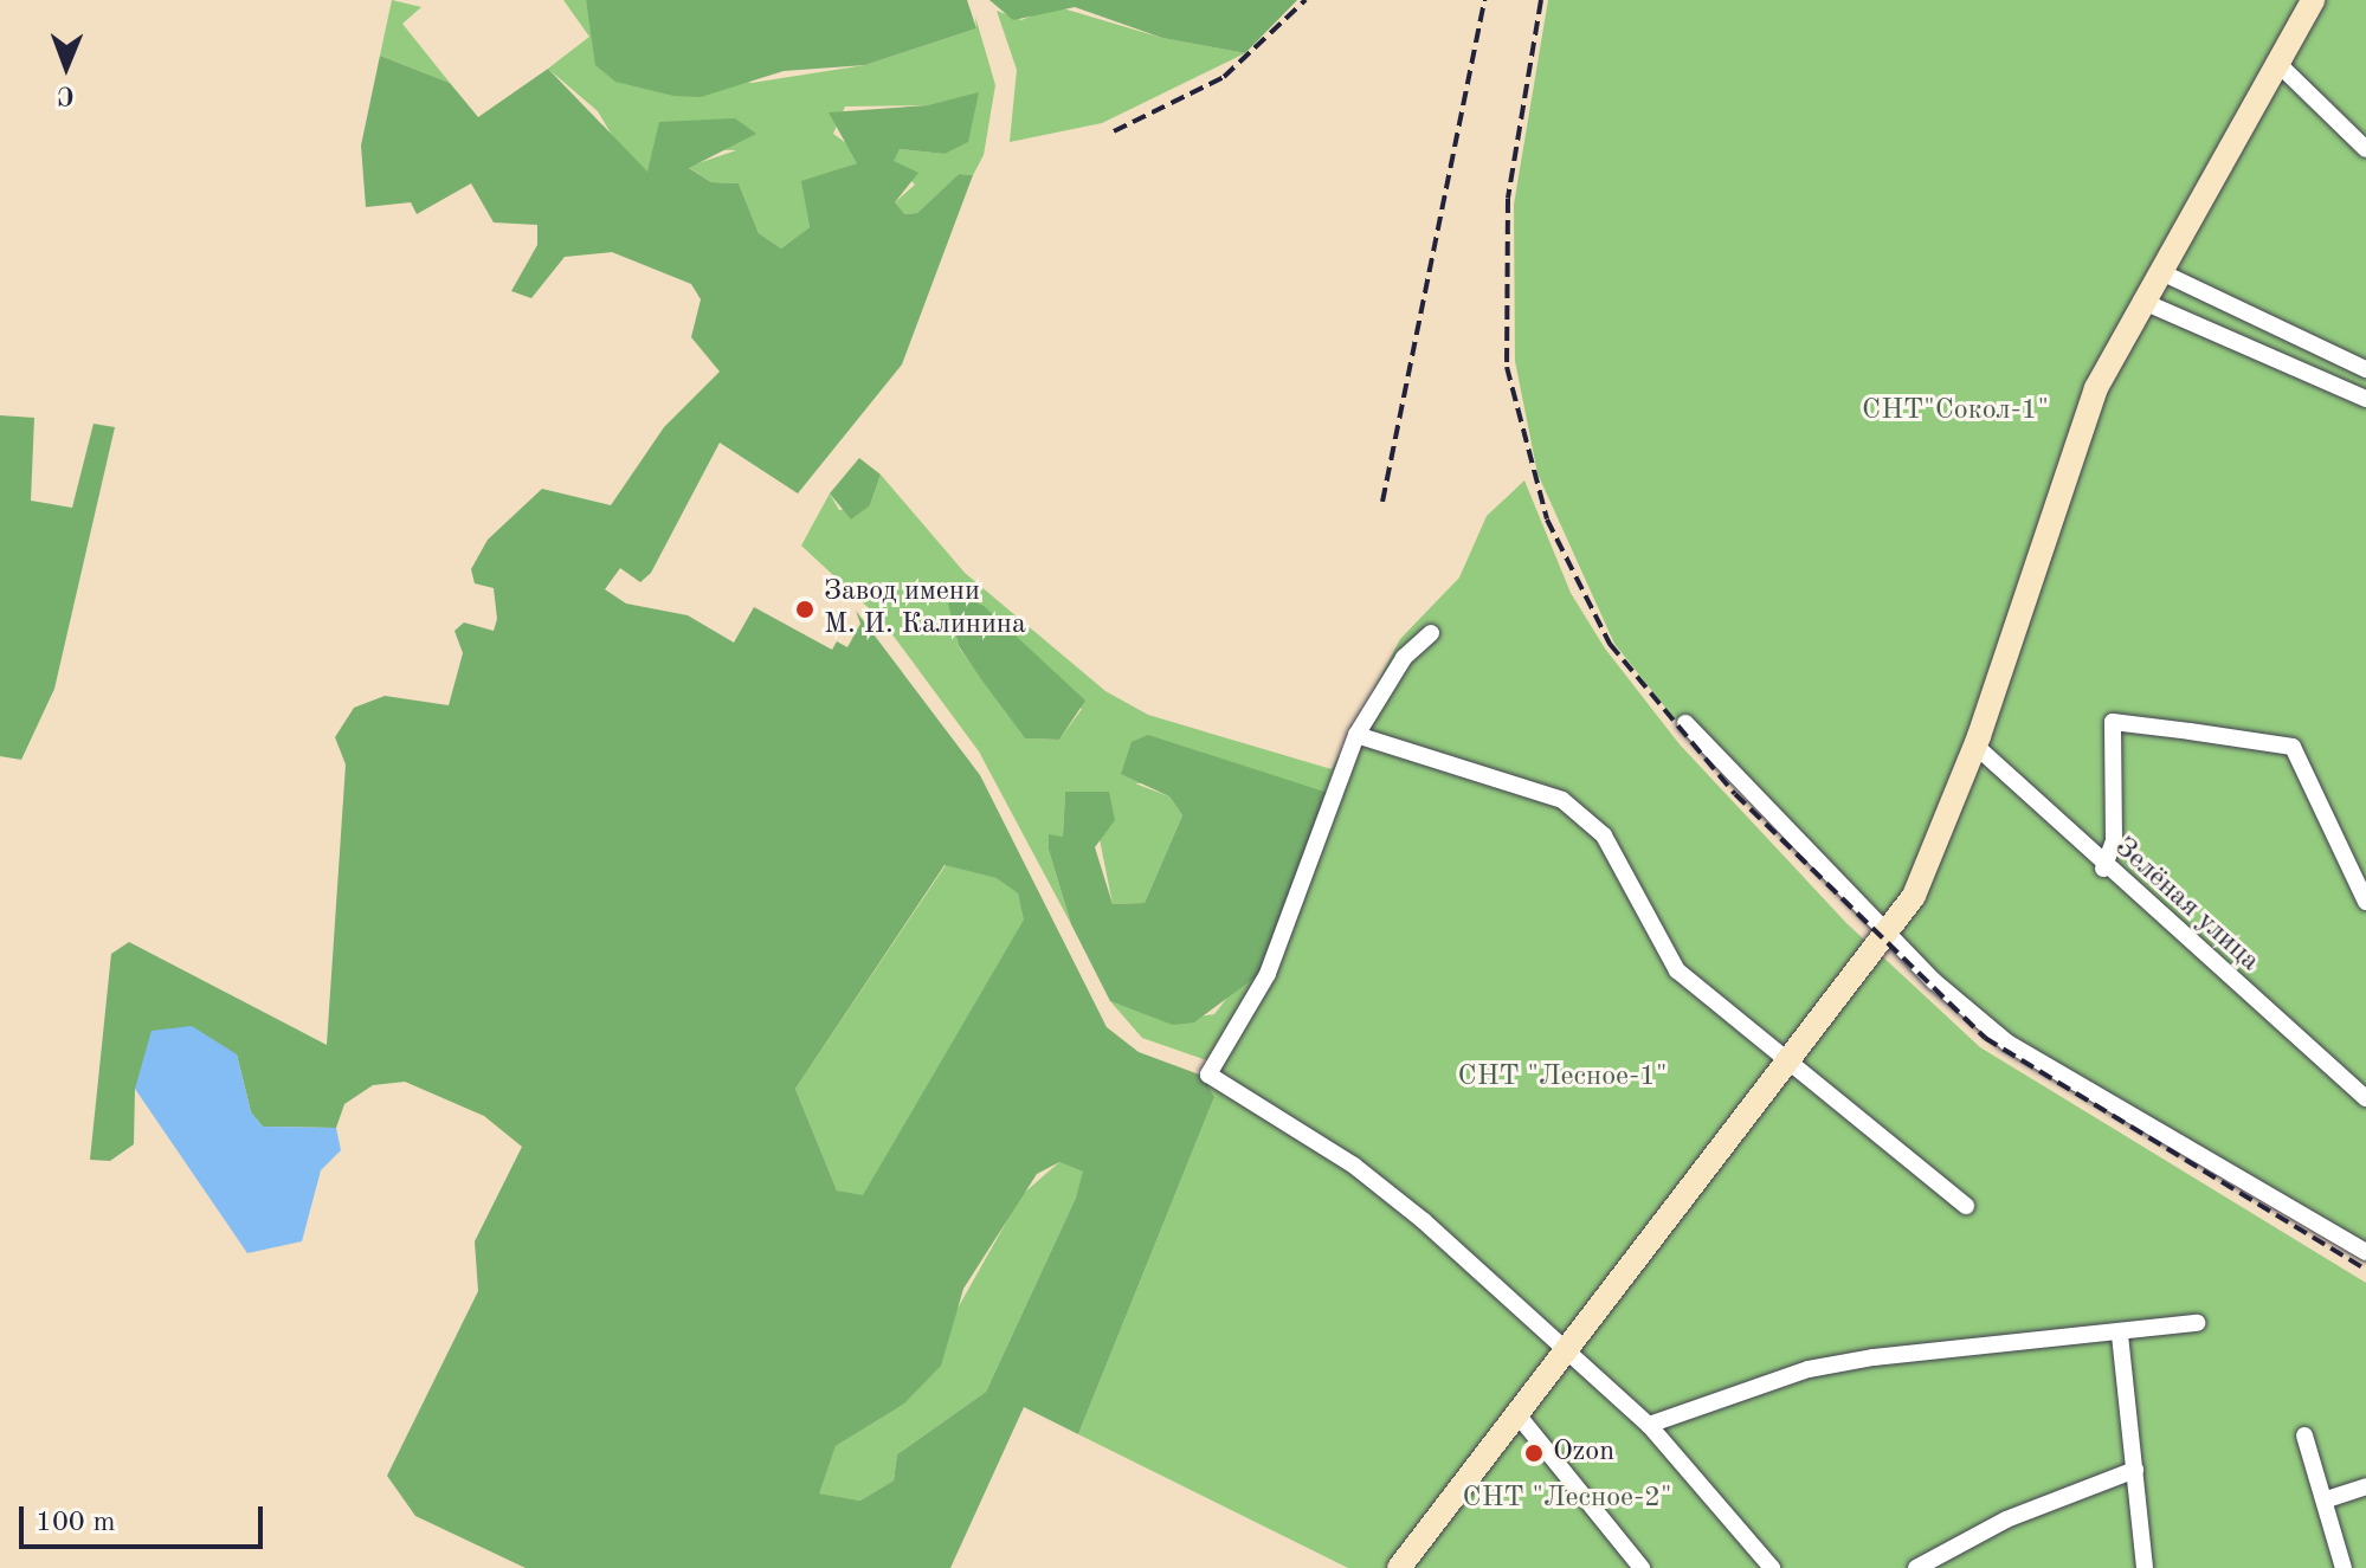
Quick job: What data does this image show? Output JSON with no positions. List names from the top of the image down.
{
  "streets": {
    "street": ["Зелёная улица"]
  },
  "parks": ["СНТ\"Сокол-1\"", "СНТ \"Лесное-1\"", "СНТ \"Лесное-2\""],
  "places": ["Завод имени М. И. Калинина", "Ozon"],
  "scale_bar": "100 m",
  "north": "bottom"
}
